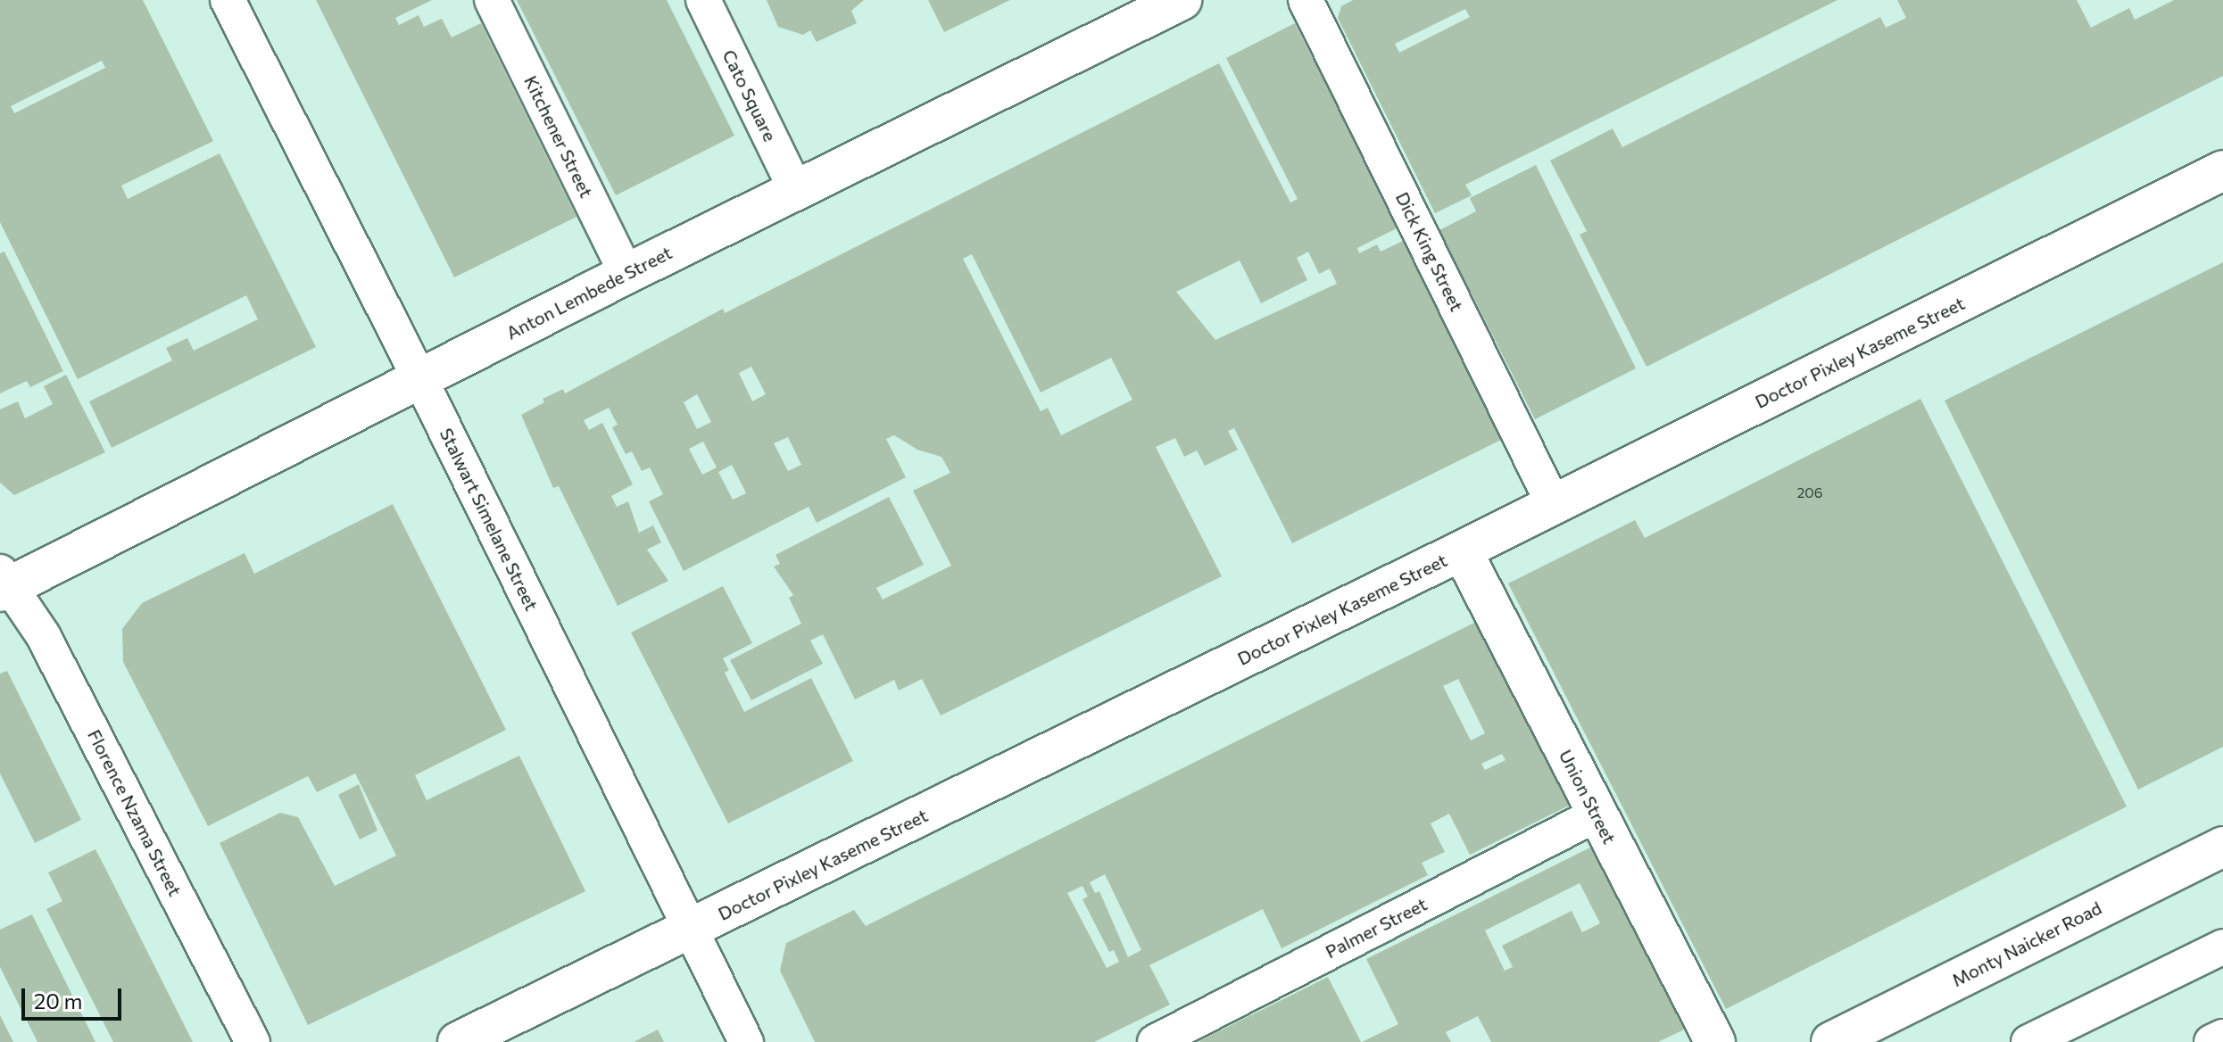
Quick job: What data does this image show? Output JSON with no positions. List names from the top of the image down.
{
  "streets": {
    "main road": [
      "Anton Lembede Street",
      "Doctor Pixley Kaseme Street",
      "Union Street",
      "Monty Naicker Road"
    ],
    "street": [
      "Cato Square",
      "Kitchener Street",
      "Dick King Street",
      "Stalwart Simelane Street",
      "Florence Nzama Street",
      "Palmer Street"
    ]
  },
  "crossings": [
    ["Cato Square", "Anton Lembede Street"],
    ["Kitchener Street", "Anton Lembede Street"],
    ["Dick King Street", "Doctor Pixley Kaseme Street"],
    ["Anton Lembede Street", "Stalwart Simelane Street"],
    ["Anton Lembede Street", "Florence Nzama Street"],
    ["Doctor Pixley Kaseme Street", "Stalwart Simelane Street"],
    ["Doctor Pixley Kaseme Street", "Union Street"],
    ["Union Street", "Palmer Street"]
  ],
  "house_numbers": ["206"],
  "scale_bar": "20 m"
}
